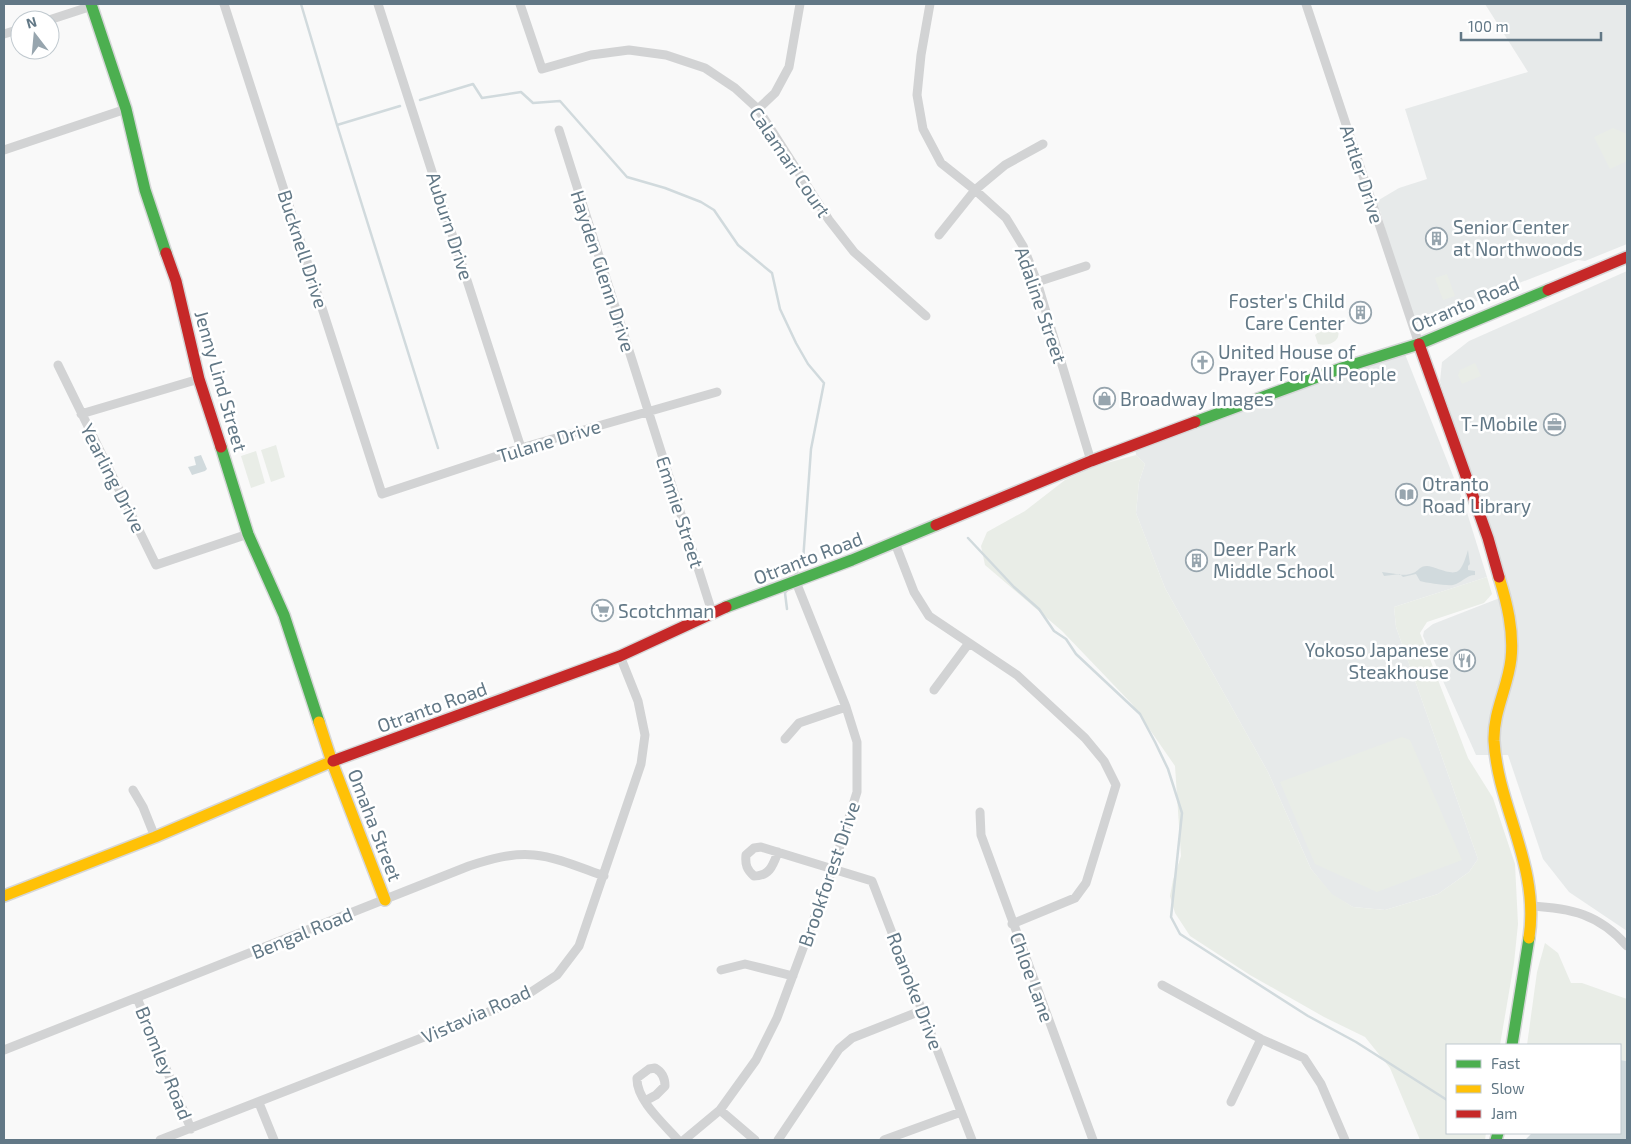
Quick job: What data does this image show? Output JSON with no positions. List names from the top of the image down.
{
  "streets": {
    "street": [
      "Calamari Court",
      "Antler Drive",
      "Auburn Drive",
      "Bucknell Drive",
      "Hayden Glenn Drive",
      "Otranto Road",
      "Adaline Street",
      "Jenny Lind Street",
      "Tulane Drive",
      "Yearling Drive",
      "Emmie Street",
      "Omaha Street",
      "Brookforest Drive",
      "Bengal Road",
      "Chloe Lane",
      "Roanoke Drive",
      "Vistavia Road",
      "Bromley Road"
    ]
  },
  "crossings": [
    ["Antler Drive", "Otranto Road"],
    ["Auburn Drive", "Tulane Drive"],
    ["Bucknell Drive", "Tulane Drive"],
    ["Hayden Glenn Drive", "Tulane Drive"],
    ["Hayden Glenn Drive", "Emmie Street"],
    ["Otranto Road", "Adaline Street"],
    ["Otranto Road", "Jenny Lind Street"],
    ["Otranto Road", "Emmie Street"],
    ["Otranto Road", "Omaha Street"],
    ["Otranto Road", "Brookforest Drive"],
    ["Otranto Road", "Vistavia Road"],
    ["Jenny Lind Street", "Yearling Drive"],
    ["Jenny Lind Street", "Omaha Street"],
    ["Tulane Drive", "Emmie Street"],
    ["Omaha Street", "Bengal Road"],
    ["Brookforest Drive", "Roanoke Drive"],
    ["Bengal Road", "Vistavia Road"],
    ["Bengal Road", "Bromley Road"],
    ["Vistavia Road", "Bromley Road"]
  ],
  "places": {
    "building": ["Senior Center at Northwoods", "Foster's Child Care Center", "Deer Park Middle School"],
    "church": ["United House of Prayer For All People"],
    "shop": ["Broadway Images"],
    "office": ["T-Mobile"],
    "library": ["Otranto Road Library"],
    "supermarket": ["Scotchman"],
    "restaurant": ["Yokoso Japanese Steakhouse"]
  },
  "legend": ["Fast", "Slow", "Jam"],
  "scale_bar": "100 m",
  "north": "top"
}
